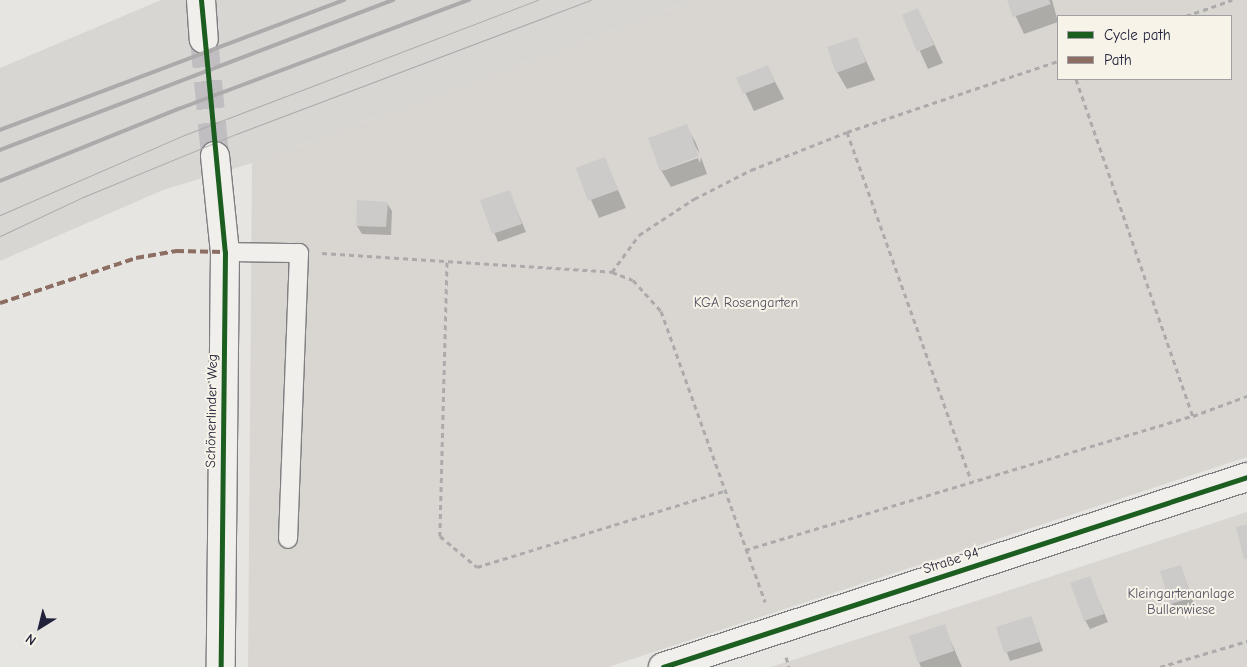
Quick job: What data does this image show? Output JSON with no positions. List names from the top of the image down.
{
  "streets": {
    "street": ["Schönerlinder Weg", "Straße 94"]
  },
  "parks": ["KGA Rosengarten", "Kleingartenanlage Bullenwiese"],
  "legend": ["Cycle path", "Path"],
  "north": "bottom left"
}
